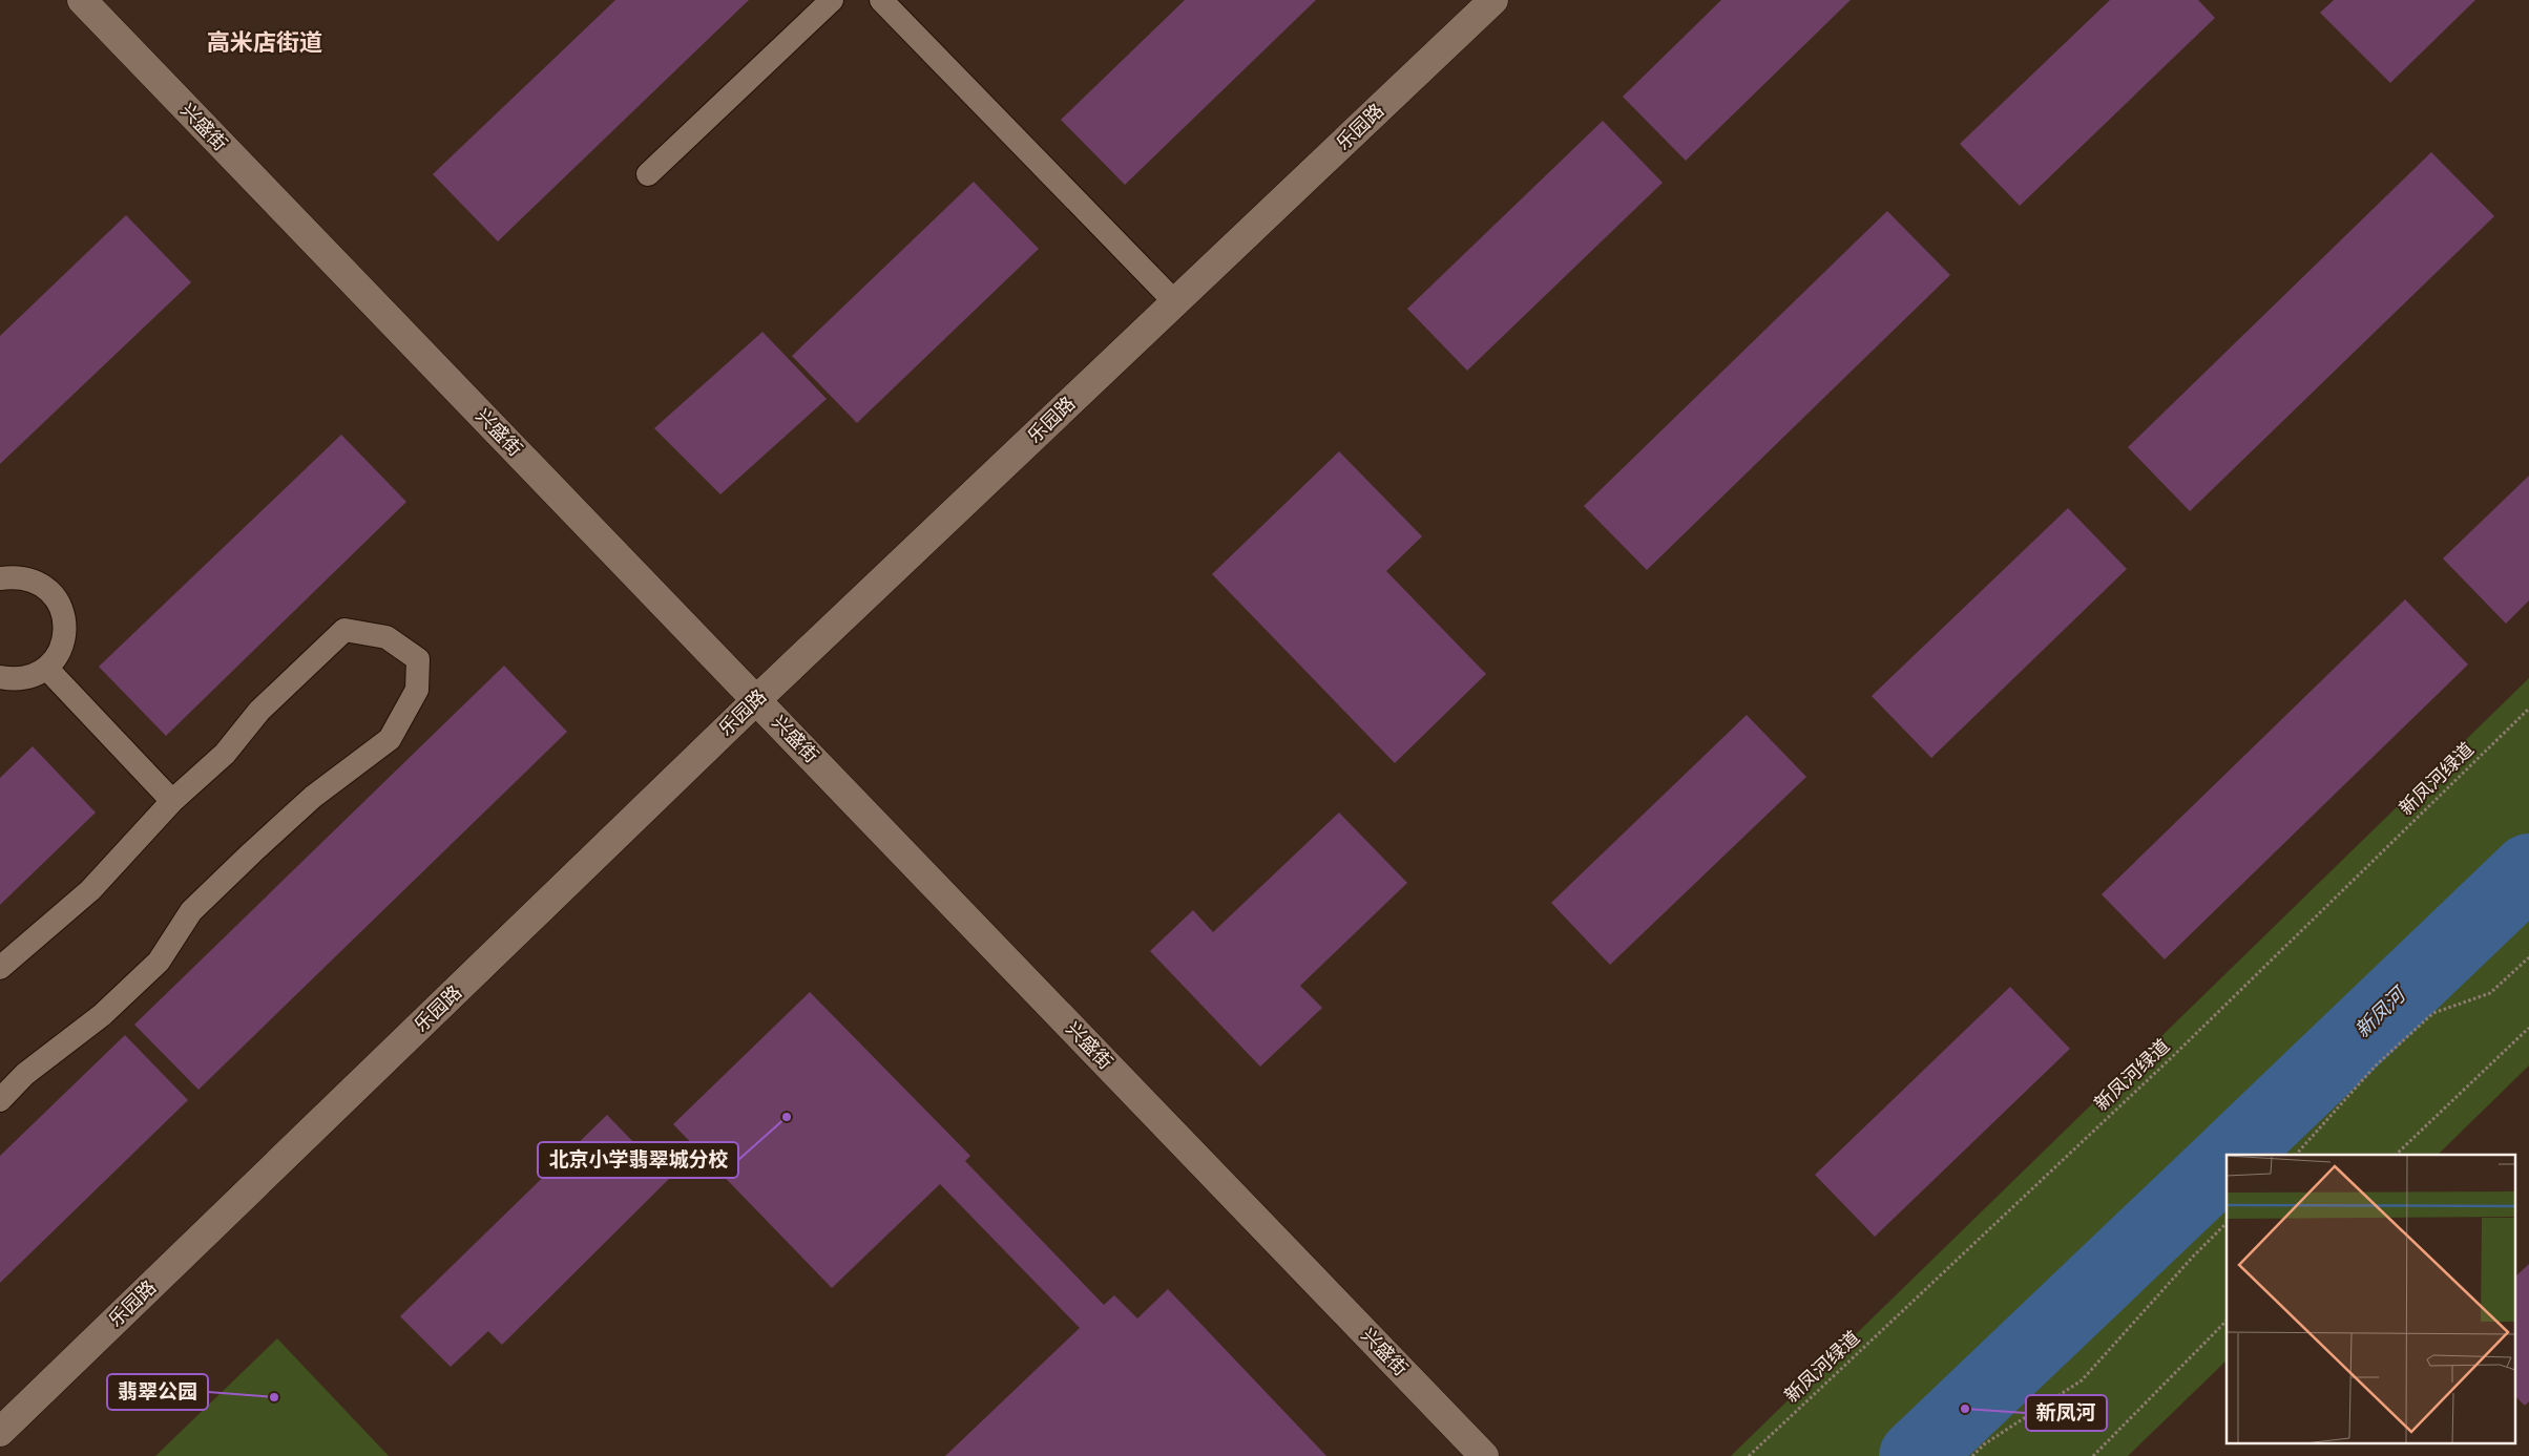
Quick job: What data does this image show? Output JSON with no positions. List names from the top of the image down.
{
  "streets": {
    "street": ["兴盛街", "乐园路"],
    "path": ["新凤河绿道"]
  },
  "crossings": [
    ["兴盛街", "乐园路"]
  ],
  "districts": ["高米店街道"],
  "water": ["新凤河"],
  "places": ["北京小学翡翠城分校", "翡翠公园", "新凤河"]
}
